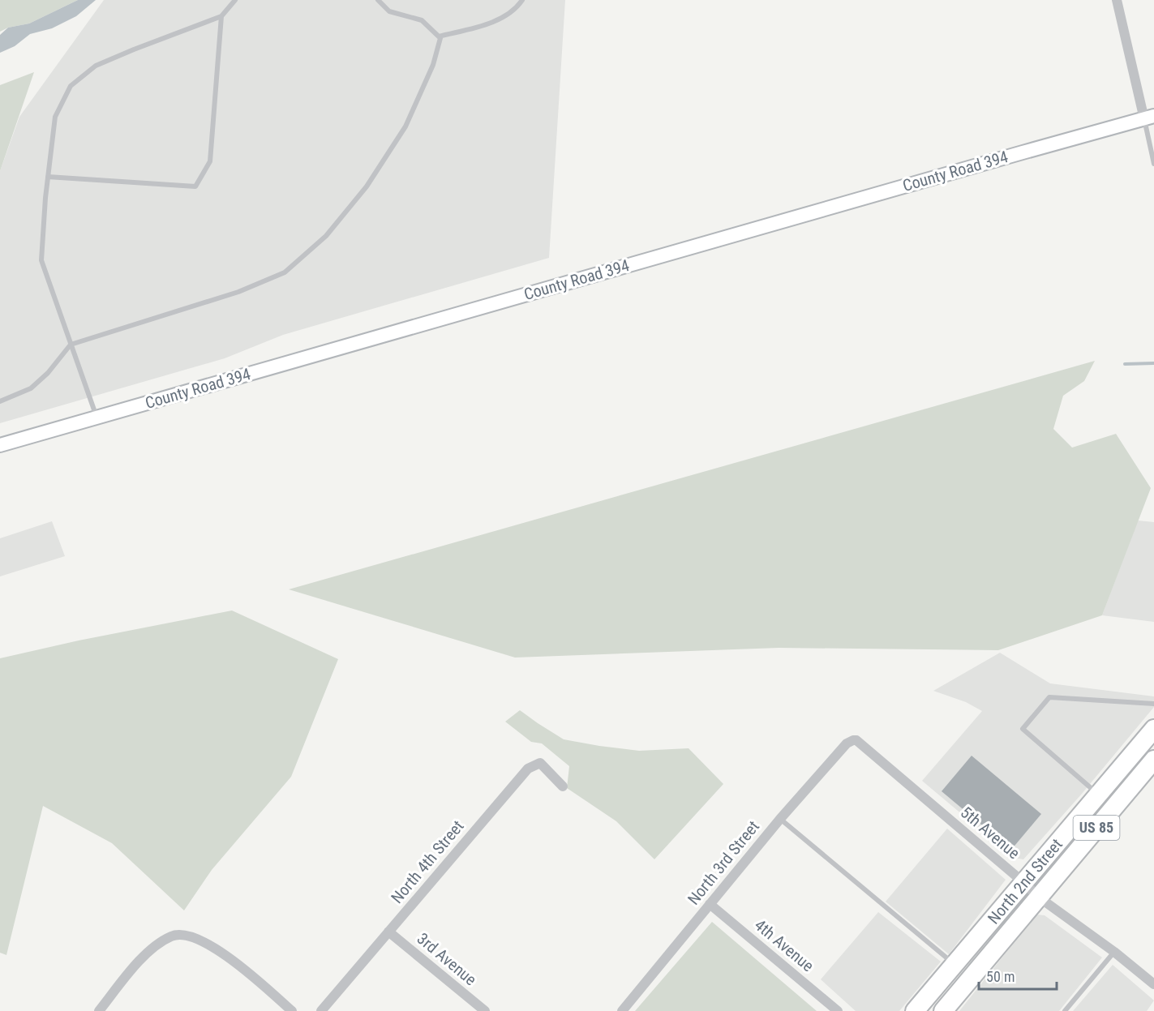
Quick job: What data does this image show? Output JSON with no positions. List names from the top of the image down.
{
  "streets": {
    "highway": ["US 85", "North 2nd Street"],
    "street": [
      "County Road 394",
      "5th Avenue",
      "North 4th Street",
      "North 3rd Street",
      "4th Avenue",
      "3rd Avenue"
    ]
  },
  "crossings": [
    ["5th Avenue", "North 3rd Street"],
    ["5th Avenue", "North 2nd Street"],
    ["North 4th Street", "3rd Avenue"],
    ["North 3rd Street", "4th Avenue"]
  ],
  "scale_bar": "50 m"
}
